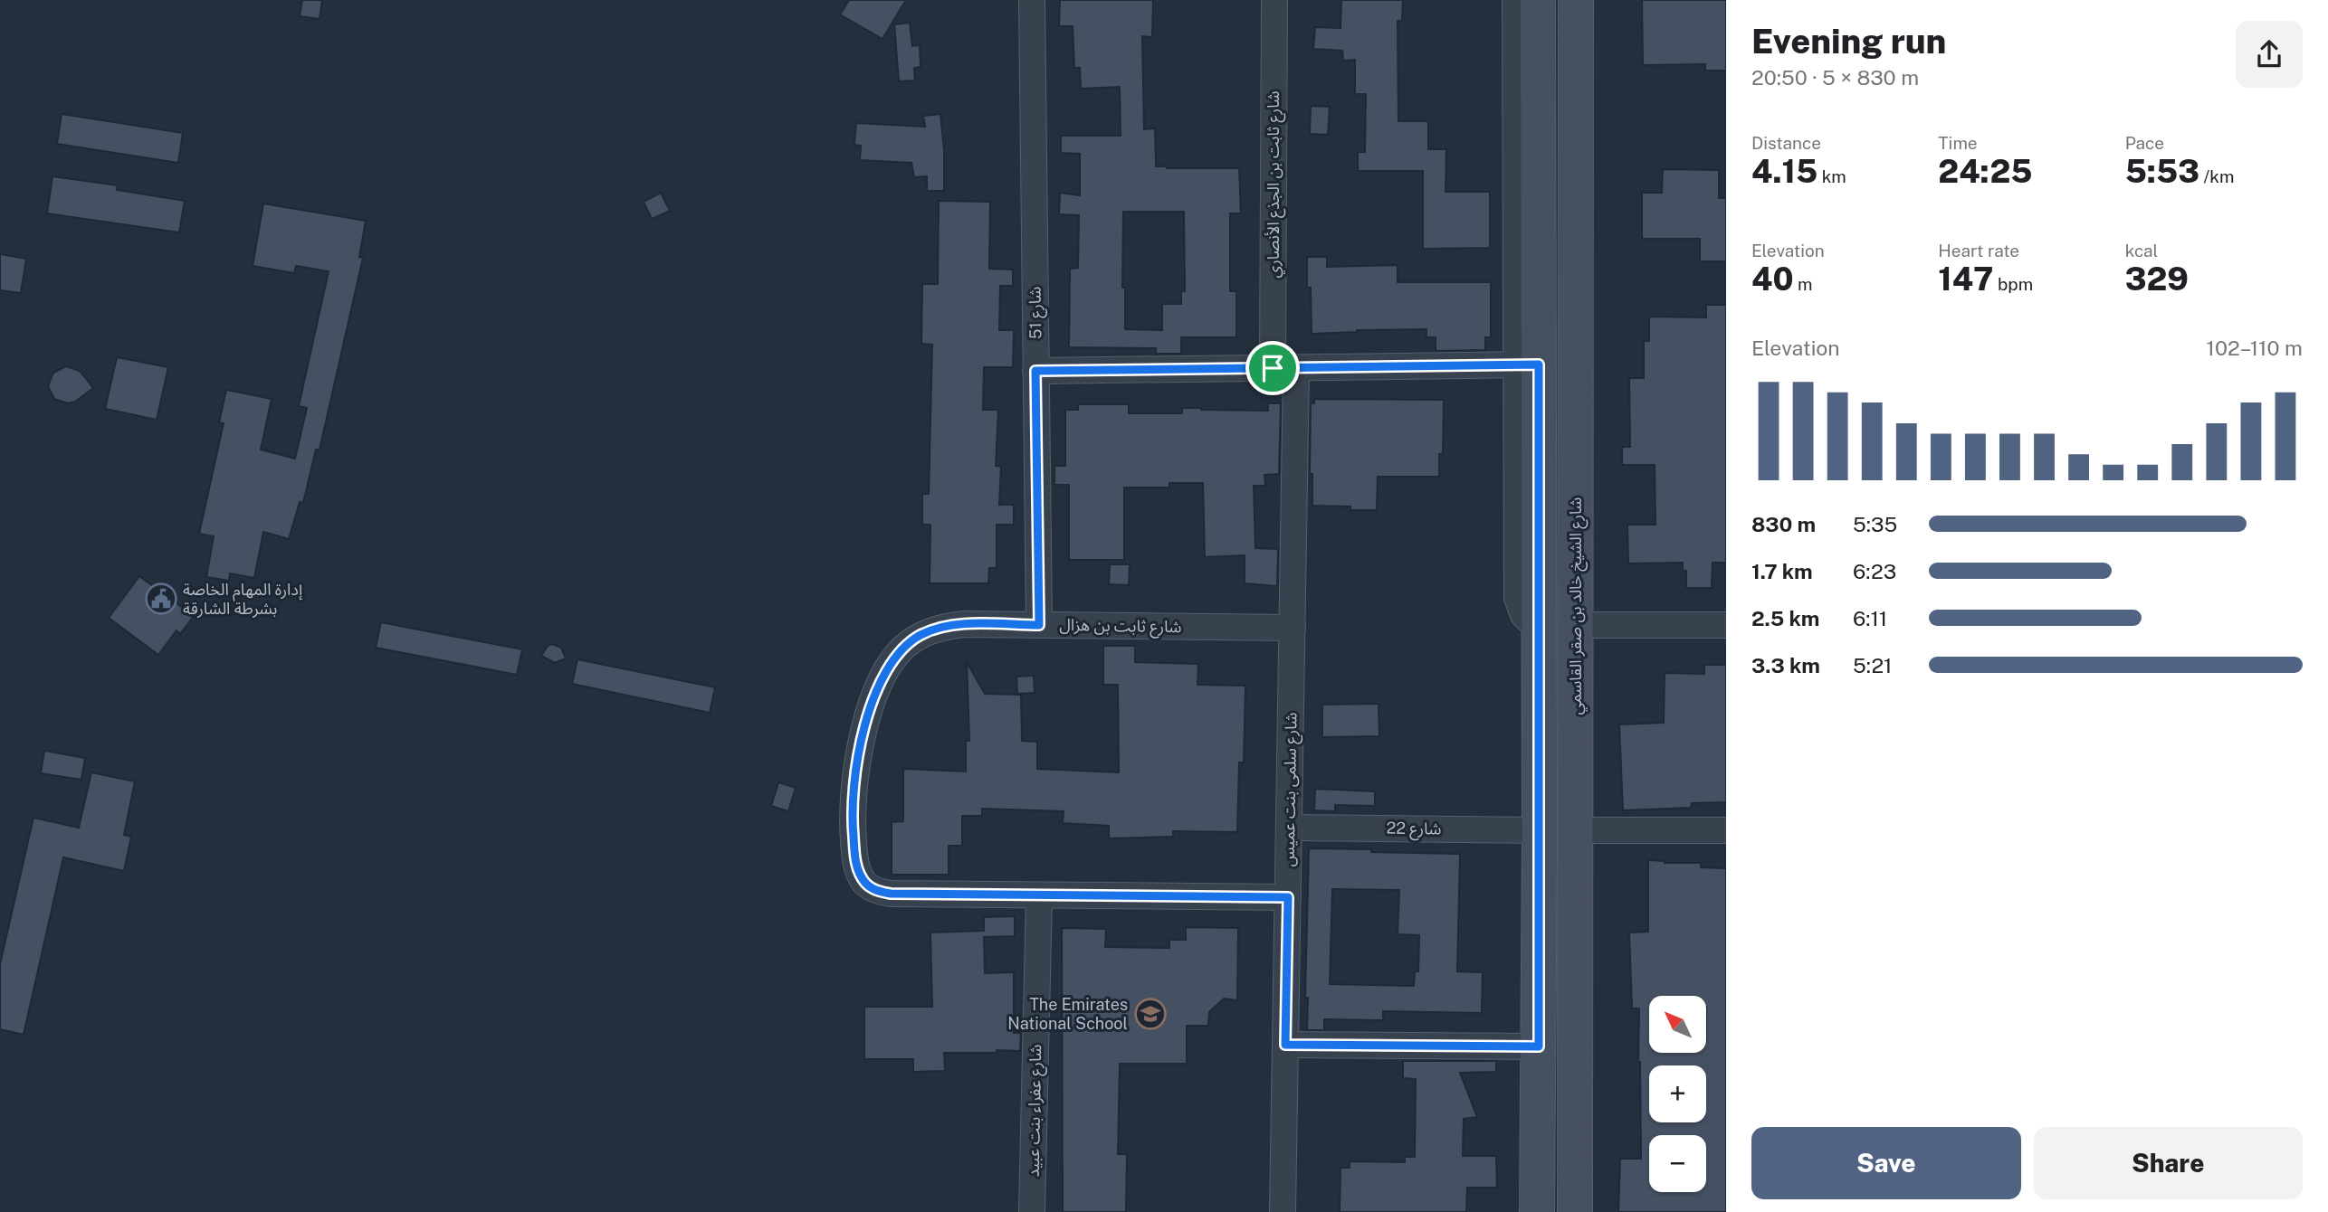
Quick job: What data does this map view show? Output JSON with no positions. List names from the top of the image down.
{
  "streets": {
    "main road": ["شارع الشيخ خالد بن صقر القاسمي"],
    "street": [
      "شارع ثابت بن الجذع الأنصاري",
      "شارع 51",
      "شارع ثابت بن هزال",
      "شارع سلمى بنت عميس",
      "شارع 22",
      "شارع عفراء بنت عبيد"
    ]
  },
  "crossings": [
    ["شارع ثابت بن الجذع الأنصاري", "شارع سلمى بنت عميس"],
    ["شارع 51", "شارع ثابت بن هزال"],
    ["شارع ثابت بن هزال", "شارع سلمى بنت عميس"],
    ["شارع ثابت بن هزال", "شارع عفراء بنت عبيد"],
    ["شارع سلمى بنت عميس", "شارع 22"]
  ],
  "places": {
    "public building": ["إدارة المهام الخاصة بشرطة الشارقة"],
    "school or university": ["The Emirates National School"]
  },
  "north": "top left",
  "page": {
    "heading": ["Evening run", "20:50 · 5 × 830 m"],
    "stats": [
      ["Distance", "4.15 km"],
      ["Time", "24:25"],
      ["Pace", "5:53 /km"],
      ["Elevation", "40 m"],
      ["Heart rate", "147 bpm"],
      ["kcal", "329"]
    ],
    "chart": ["Elevation", "102–110 m"],
    "list": [
      {
        "name": "830 m",
        "note": "5:35"
      },
      {
        "name": "1.7 km",
        "note": "6:23"
      },
      {
        "name": "2.5 km",
        "note": "6:11"
      },
      {
        "name": "3.3 km",
        "note": "5:21"
      }
    ],
    "map_buttons": ["+", "−"],
    "buttons": ["Save", "Share"]
  }
}
